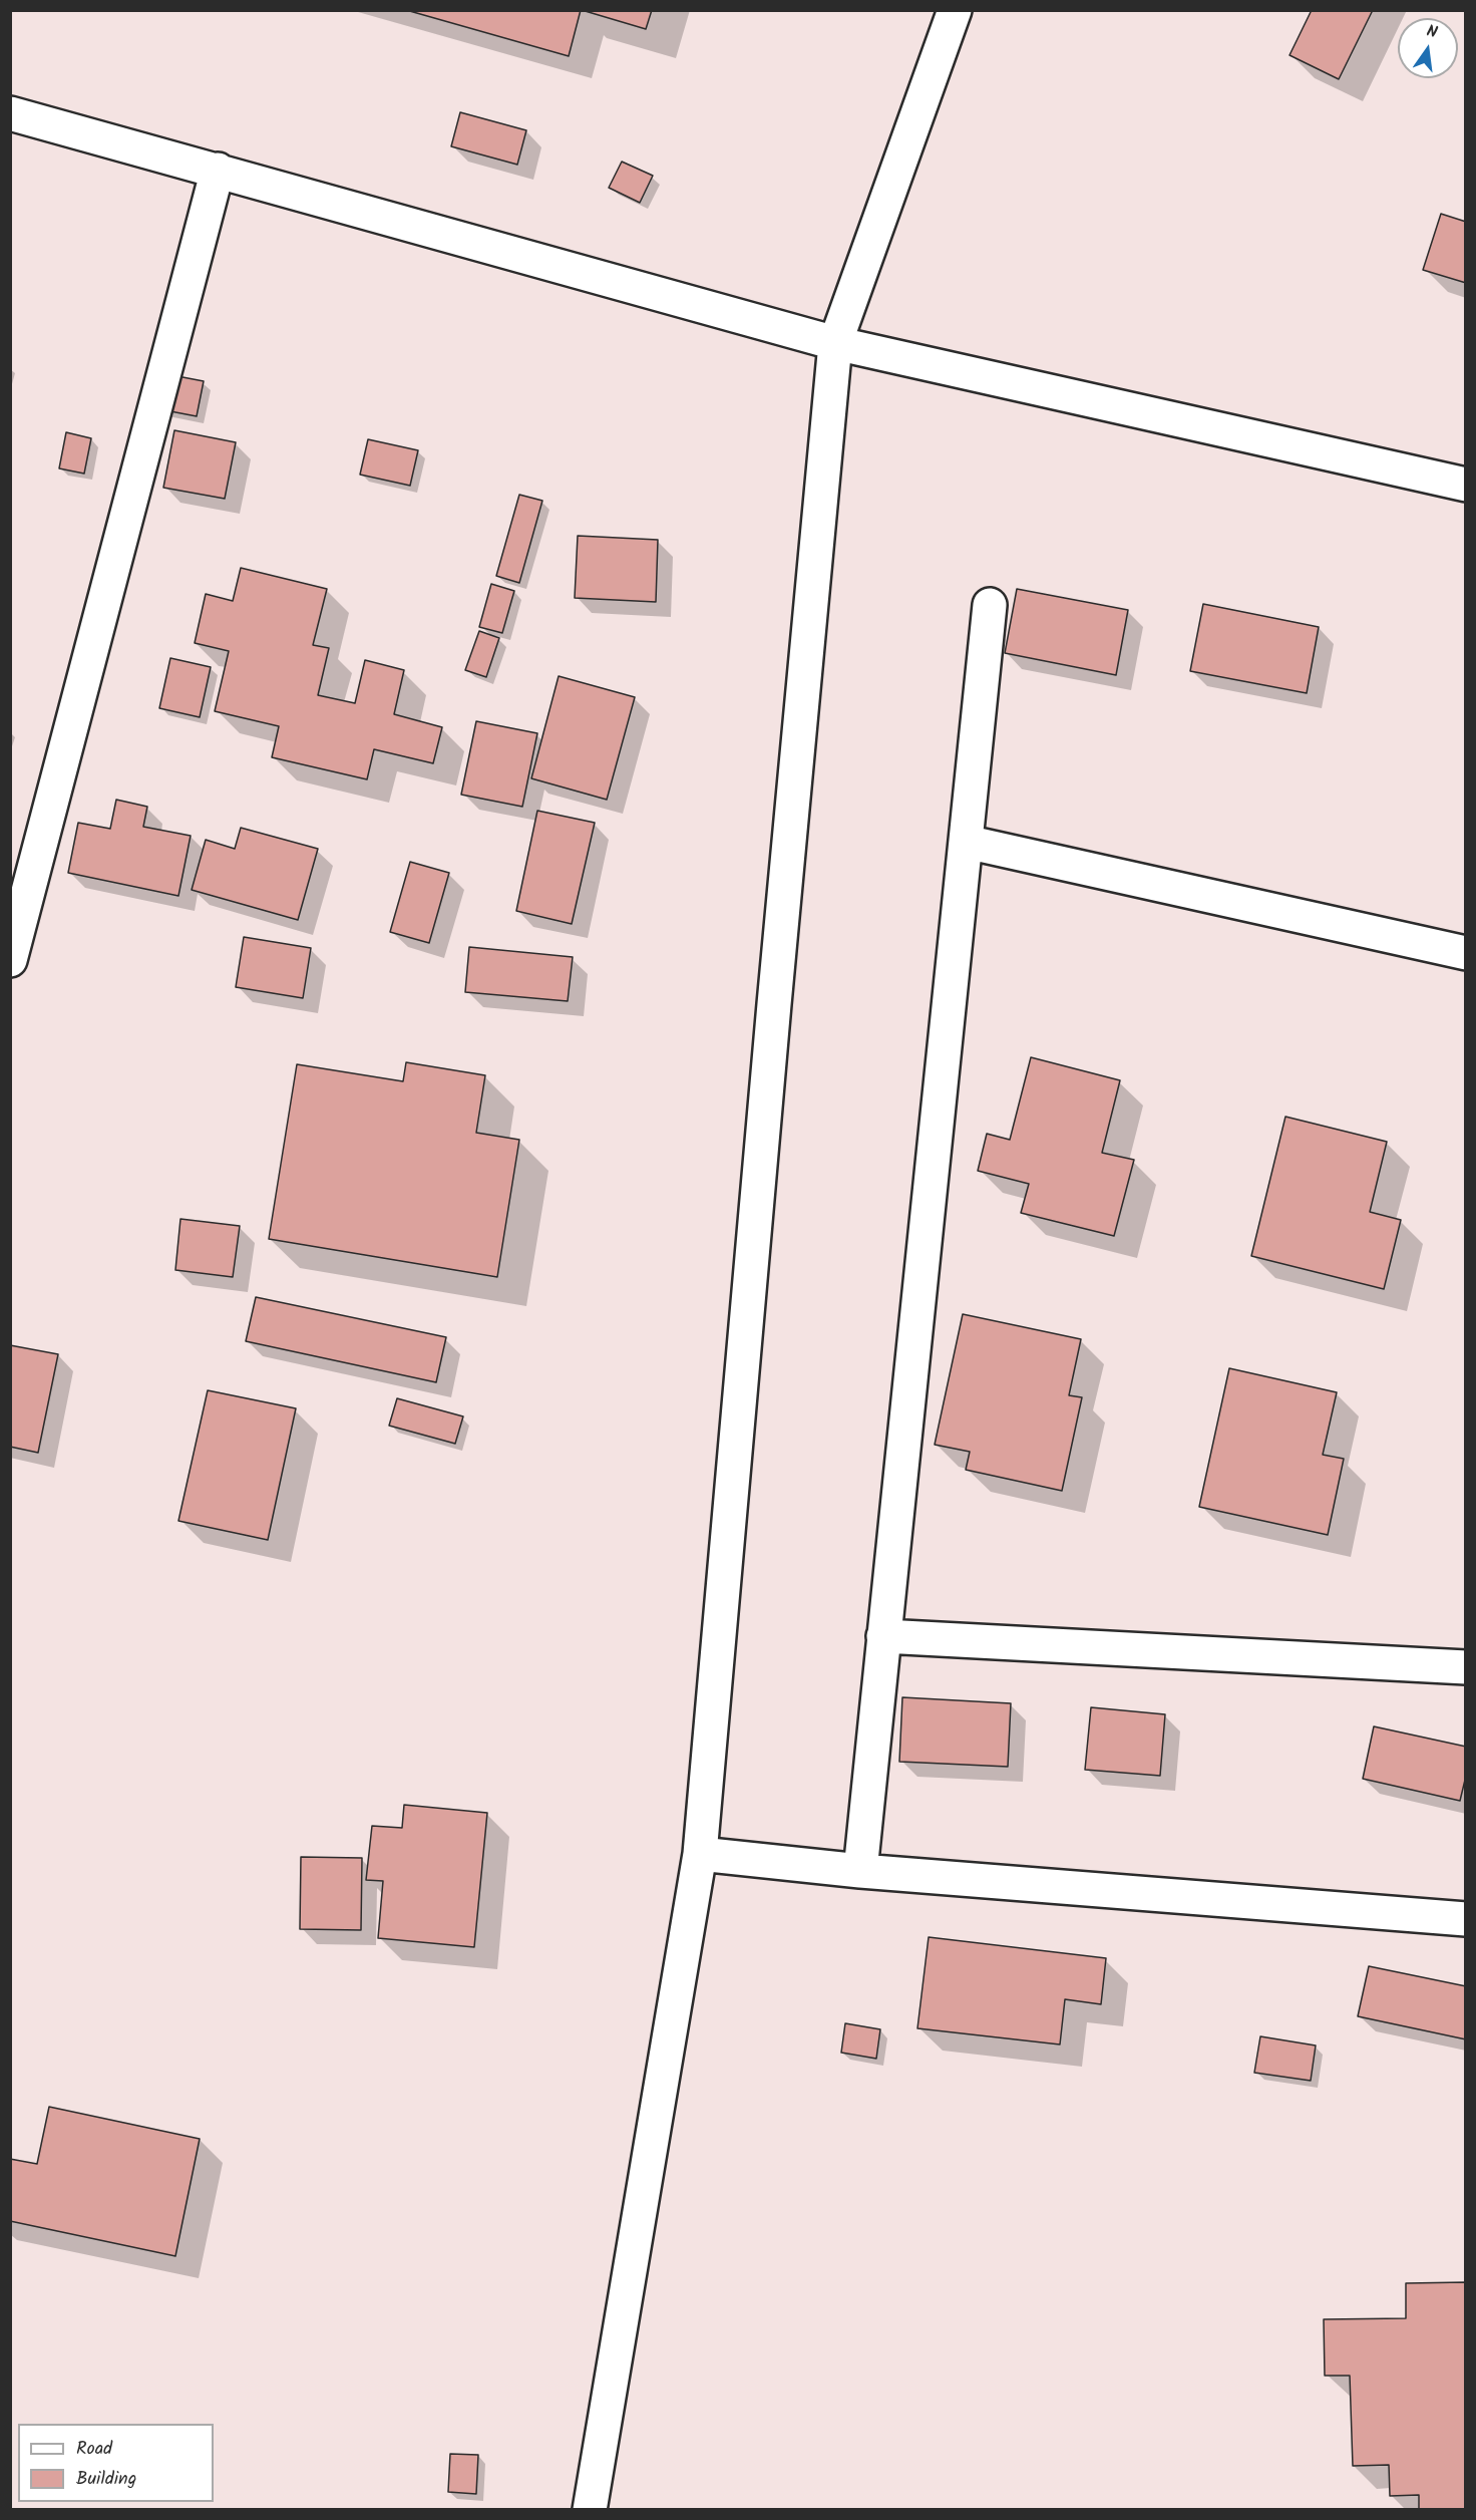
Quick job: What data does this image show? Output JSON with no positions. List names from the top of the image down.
{
  "legend": ["Road", "Building"],
  "north": "top"
}
